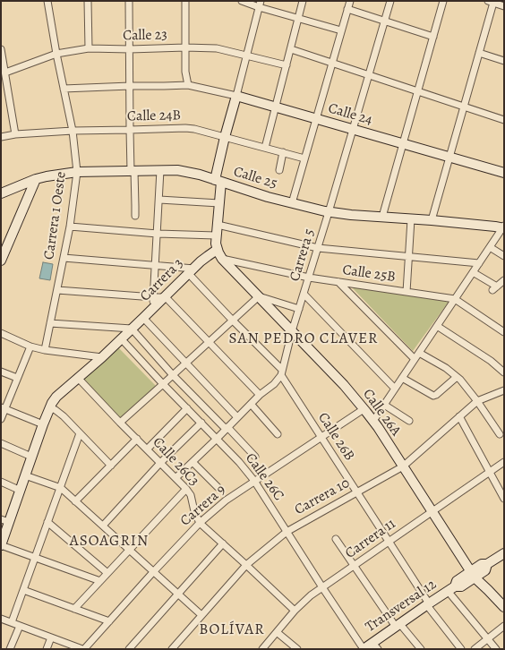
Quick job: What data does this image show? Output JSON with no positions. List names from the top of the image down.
{
  "streets": {
    "street": [
      "Calle 23",
      "Calle 24",
      "Calle 24B",
      "Calle 25",
      "Carrera 1 Oeste",
      "Carrera 5",
      "Calle 25B",
      "Carrera 3",
      "Calle 26A",
      "Calle 26B",
      "Calle 26C3",
      "Calle 26C",
      "Carrera 10",
      "Carrera 9",
      "Carrera 11",
      "Transversal 12"
    ]
  },
  "crossings": [
    ["Calle 23", "Carrera 1 Oeste"],
    ["Calle 24", "Carrera 1 Oeste"],
    ["Calle 24", "Carrera 5"],
    ["Calle 24B", "Carrera 1 Oeste"],
    ["Calle 25", "Carrera 1 Oeste"],
    ["Calle 25", "Carrera 5"],
    ["Carrera 5", "Calle 25B"],
    ["Carrera 5", "Calle 26A"],
    ["Carrera 5", "Calle 26B"],
    ["Carrera 5", "Calle 26C3"],
    ["Carrera 5", "Calle 26C"],
    ["Calle 25B", "Calle 26A"],
    ["Carrera 3", "Calle 26A"],
    ["Carrera 3", "Calle 26B"],
    ["Carrera 3", "Calle 26C3"],
    ["Carrera 3", "Calle 26C"],
    ["Calle 26A", "Carrera 10"],
    ["Calle 26A", "Carrera 9"],
    ["Calle 26A", "Carrera 11"],
    ["Calle 26A", "Transversal 12"],
    ["Calle 26B", "Carrera 10"],
    ["Calle 26B", "Carrera 9"],
    ["Calle 26B", "Carrera 11"],
    ["Calle 26B", "Transversal 12"],
    ["Calle 26C3", "Carrera 10"],
    ["Calle 26C3", "Carrera 9"],
    ["Calle 26C3", "Carrera 11"],
    ["Calle 26C", "Carrera 10"],
    ["Calle 26C", "Carrera 9"],
    ["Calle 26C", "Carrera 11"],
    ["Calle 26C", "Transversal 12"]
  ],
  "districts": ["SAN PEDRO CLAVER", "ASOAGRIN", "BOLÍVAR"]
}
